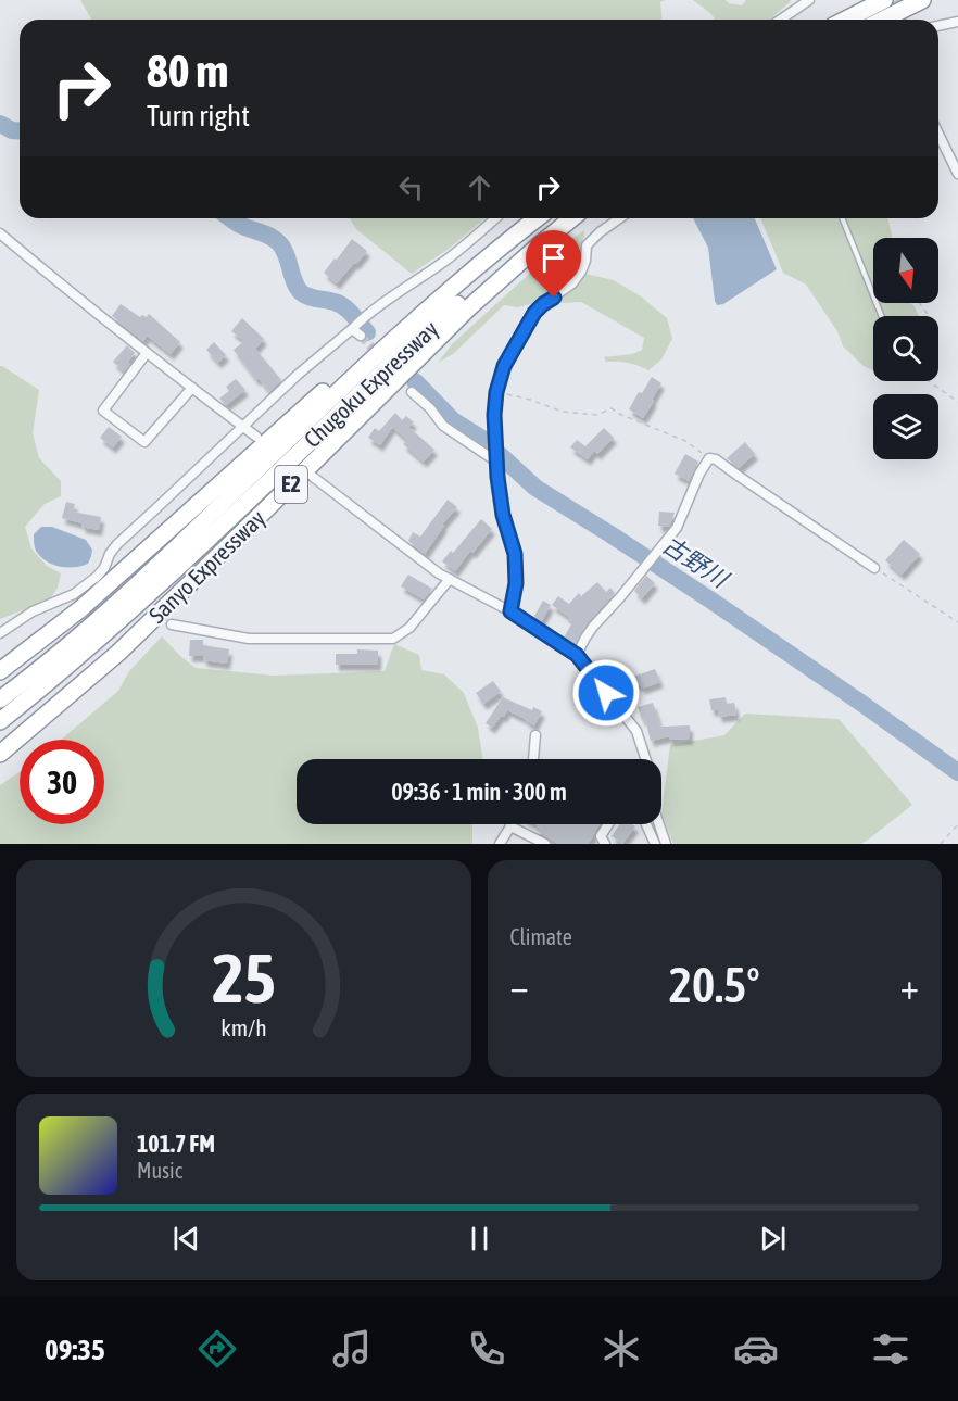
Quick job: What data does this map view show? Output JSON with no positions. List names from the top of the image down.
{
  "streets": {
    "highway": ["Chugoku Expressway", "E2", "Sanyo Expressway"]
  },
  "water": ["古野川"],
  "north": "bottom",
  "page": {
    "turn": ["80 m", "Turn right"],
    "limit": "30",
    "trip": "09:36 · 1 min · 300 m",
    "tile": "Climate",
    "heat": ["−", "20.5°", "+"],
    "song": ["101.7 FM", "Music"],
    "tabs": "09:35",
    "gauge": ["25", "km/h"]
  }
}
